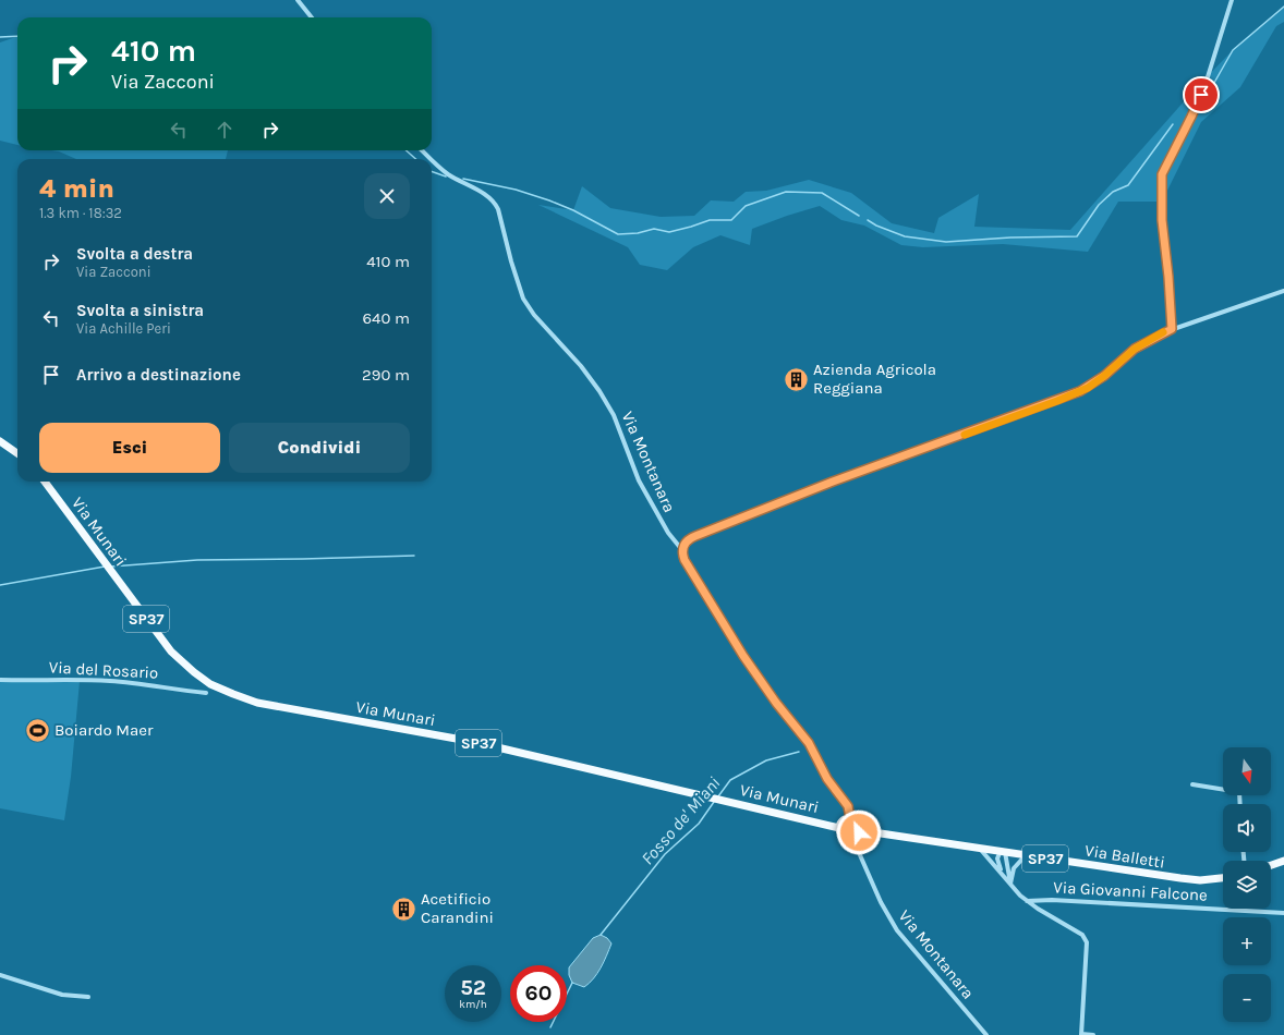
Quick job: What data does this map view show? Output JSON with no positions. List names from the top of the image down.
{
  "streets": {
    "main road": ["Via Munari", "SP37", "Via Balletti"],
    "street": ["Via Montanara", "Via del Rosario", "Via Giovanni Falcone"]
  },
  "crossings": [
    ["Via Montanara", "Via Munari"],
    ["Via Montanara", "Via Balletti"],
    ["Via Munari", "Via Balletti"]
  ],
  "water": ["Fosso de' Miani"],
  "places": {
    "building": ["Azienda Agricola Reggiana", "Acetificio Carandini"],
    "sports": ["Boiardo Maer"]
  },
  "north": "bottom",
  "page": {
    "turn": ["410 m", "Via Zacconi"],
    "heading": ["4 min", "1.3 km · 18:32"],
    "list": [
      {
        "name": "Svolta a destra",
        "note": "Via Zacconi",
        "value": "410 m"
      },
      {
        "name": "Svolta a sinistra",
        "note": "Via Achille Peri",
        "value": "640 m"
      },
      {
        "name": "Arrivo a destinazione",
        "value": "290 m"
      }
    ],
    "buttons": ["Esci", "Condividi"],
    "map_buttons": ["+", "−"],
    "speed": "52 km/h",
    "limit": "60"
  }
}
